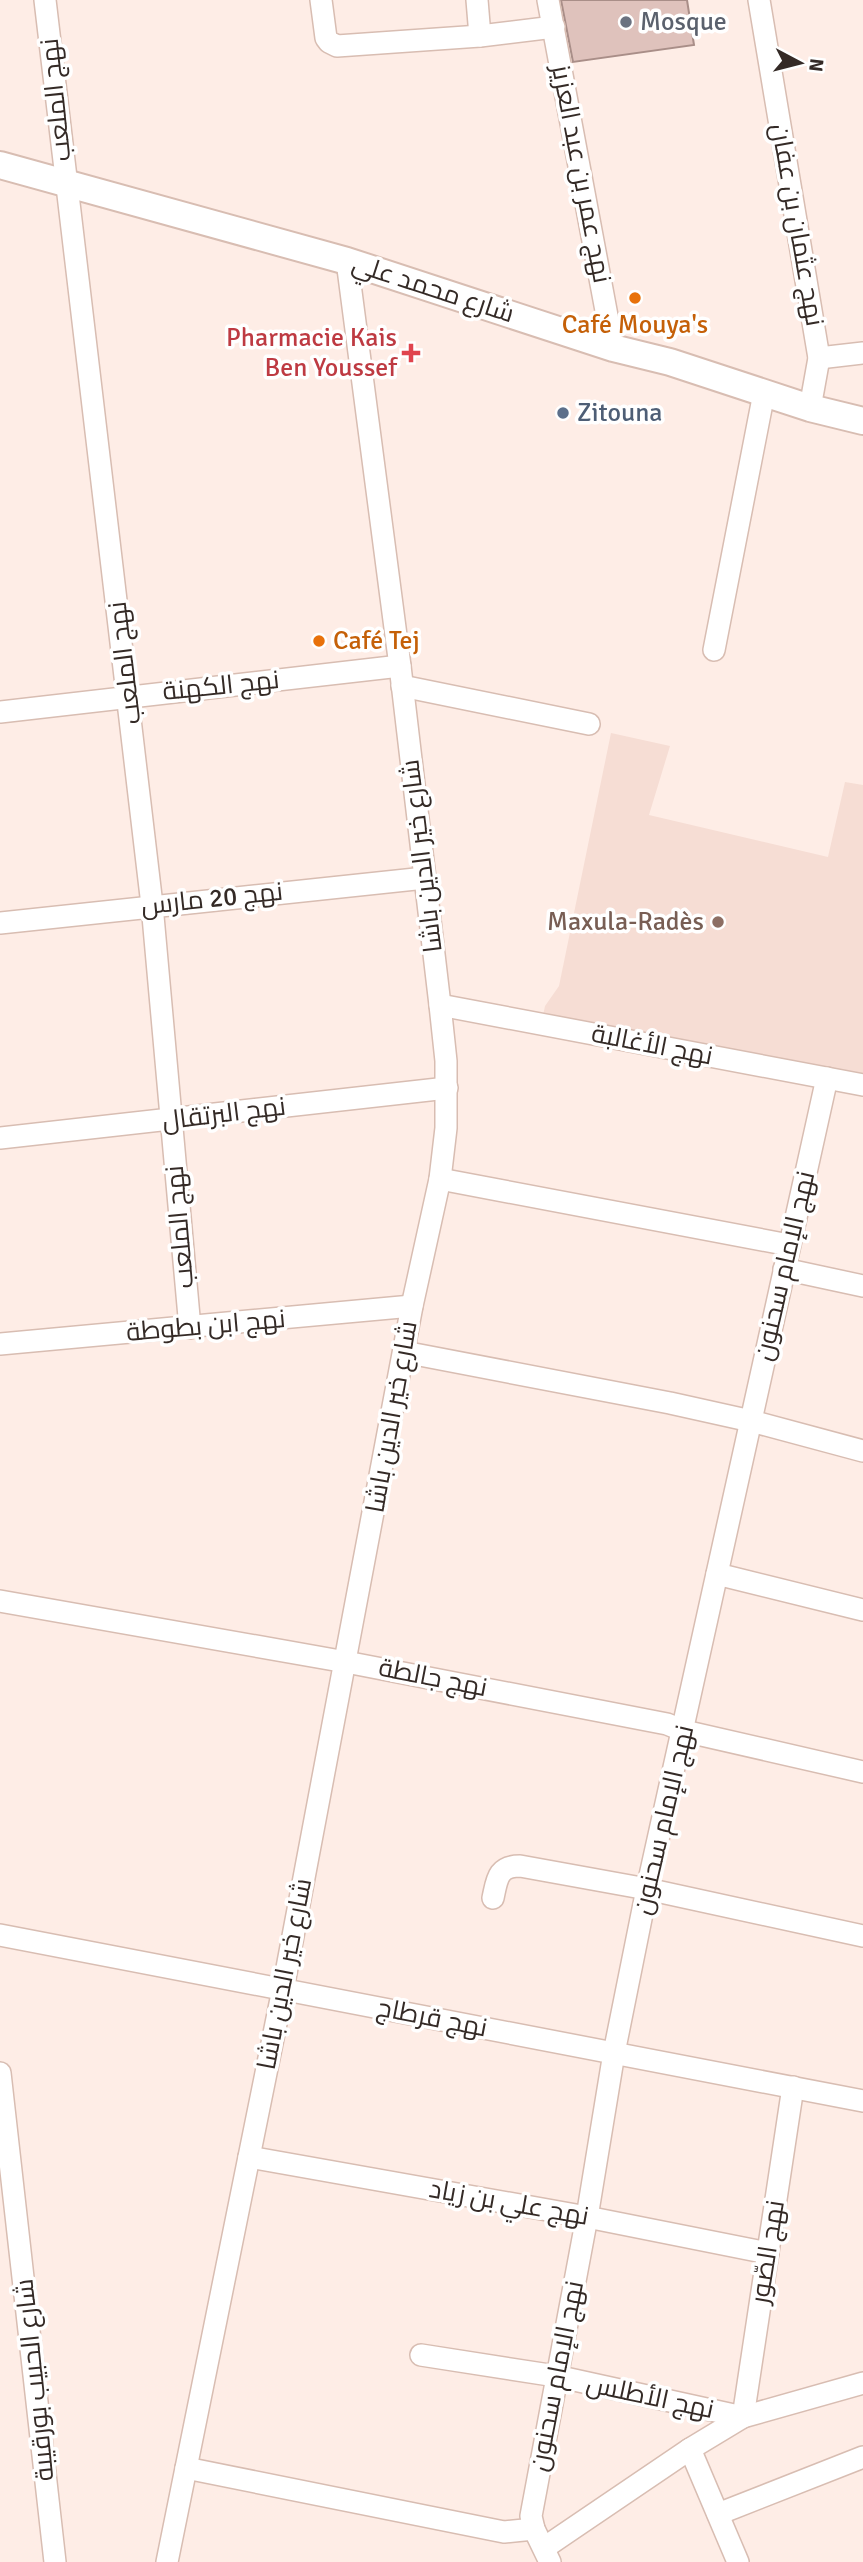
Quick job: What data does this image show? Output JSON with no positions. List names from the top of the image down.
{
  "streets": {
    "main road": ["شارع محمد علي"],
    "street": [
      "نهج الملعب",
      "نهج عمر بن عبد العزيز",
      "نهج عثمان بن عفان",
      "نهج الكهنة",
      "شارع خير الدين باشا",
      "نهج 20 مارس",
      "نهج الأغالبة",
      "نهج البرتقال",
      "نهج الإمام سحنون",
      "نهج ابن بطوطة",
      "نهج جالطة",
      "نهج قرطاج",
      "نهج علي بن زياد",
      "نهج الصّور",
      "شارع الحبيب بورقيبة",
      "نهج الأطلس"
    ]
  },
  "crossings": [
    ["نهج الملعب", "شارع محمد علي"],
    ["نهج الملعب", "نهج الكهنة"],
    ["نهج الملعب", "نهج 20 مارس"],
    ["نهج الملعب", "نهج البرتقال"],
    ["نهج الملعب", "نهج ابن بطوطة"],
    ["نهج عمر بن عبد العزيز", "شارع محمد علي"],
    ["نهج عثمان بن عفان", "شارع محمد علي"],
    ["شارع محمد علي", "شارع خير الدين باشا"],
    ["نهج الكهنة", "شارع خير الدين باشا"],
    ["شارع خير الدين باشا", "نهج 20 مارس"],
    ["شارع خير الدين باشا", "نهج الأغالبة"],
    ["شارع خير الدين باشا", "نهج البرتقال"],
    ["شارع خير الدين باشا", "نهج ابن بطوطة"],
    ["شارع خير الدين باشا", "نهج جالطة"],
    ["شارع خير الدين باشا", "نهج قرطاج"],
    ["شارع خير الدين باشا", "نهج علي بن زياد"],
    ["نهج الأغالبة", "نهج الإمام سحنون"],
    ["نهج الإمام سحنون", "نهج جالطة"],
    ["نهج الإمام سحنون", "نهج قرطاج"],
    ["نهج الإمام سحنون", "نهج علي بن زياد"],
    ["نهج الإمام سحنون", "نهج الأطلس"],
    ["نهج قرطاج", "نهج الصّور"],
    ["نهج علي بن زياد", "نهج الصّور"],
    ["نهج الصّور", "نهج الأطلس"]
  ],
  "places": {
    "other": [
      "Mosque",
      "Café Mouya's",
      "Zitouna",
      "Café Tej",
      "Maxula-Radès"
    ],
    "health": ["Pharmacie Kais Ben Youssef"]
  },
  "north": "right"
}
